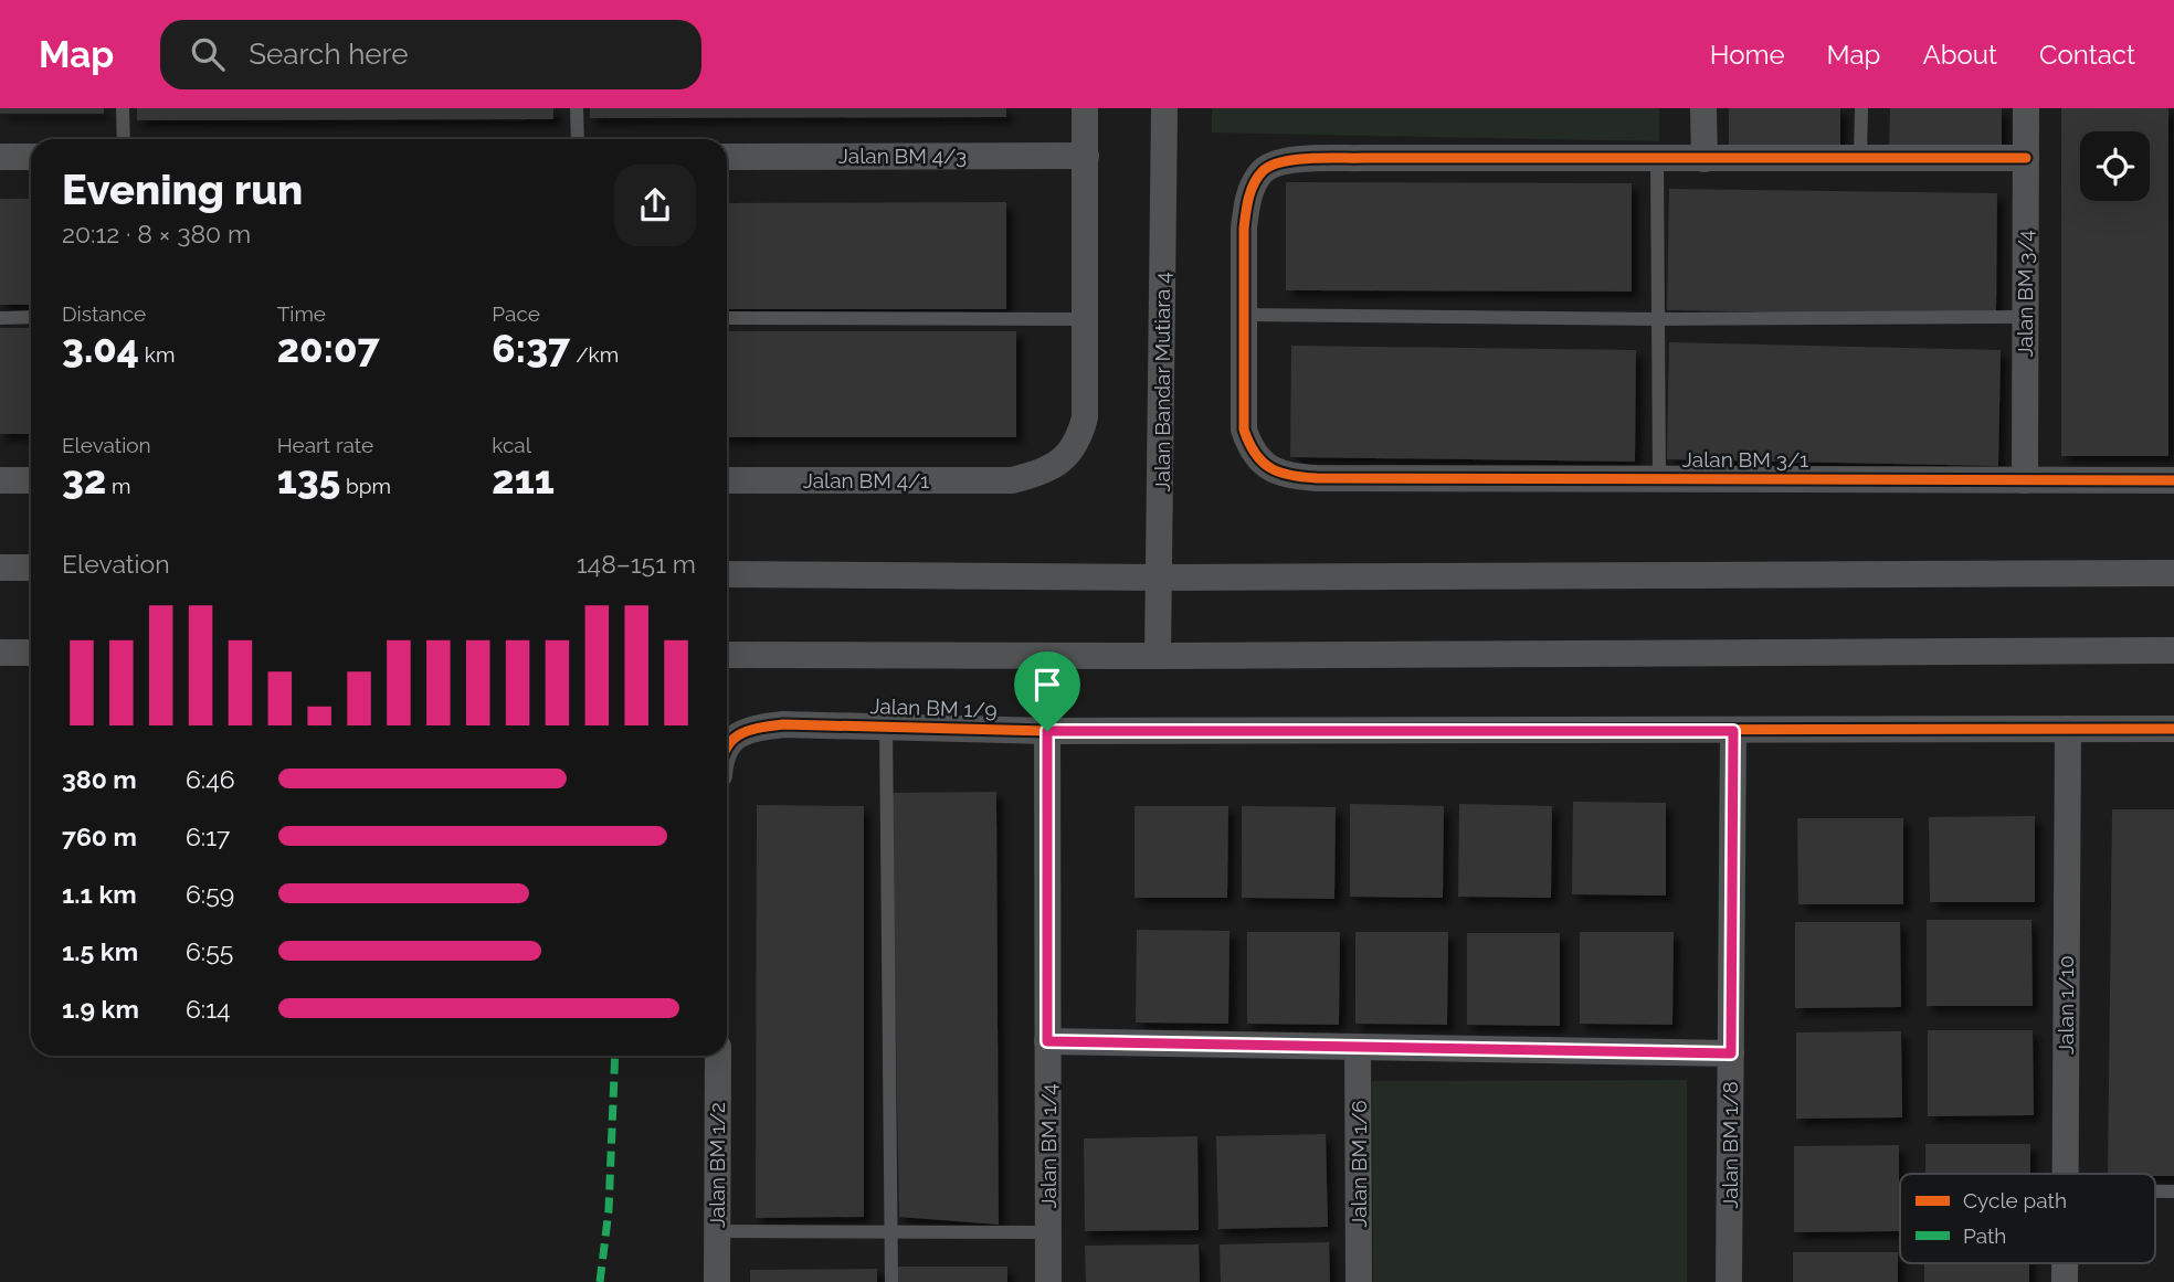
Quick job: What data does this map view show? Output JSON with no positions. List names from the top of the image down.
{
  "streets": {
    "street": [
      "Jalan BM 4/3",
      "Jalan BM 3/4",
      "Jalan Bandar Mutiara 4",
      "Jalan BM 3/1",
      "Jalan BM 4/1",
      "Jalan BM 1/9",
      "Jalan 1/10",
      "Jalan BM 1/8",
      "Jalan BM 1/4",
      "Jalan BM 1/6",
      "Jalan BM 1/2"
    ]
  },
  "crossings": [
    ["Jalan BM 4/3", "Jalan BM 4/1"],
    ["Jalan BM 3/4", "Jalan BM 3/1"],
    ["Jalan BM 1/9", "Jalan 1/10"],
    ["Jalan BM 1/9", "Jalan BM 1/8"],
    ["Jalan BM 1/9", "Jalan BM 1/4"]
  ],
  "legend": ["Cycle path", "Path"],
  "page": {
    "header": "Map",
    "search": "Search here",
    "nav": [
      "Home",
      "Map",
      "About",
      "Contact"
    ],
    "heading": ["Evening run", "20:12 · 8 × 380 m"],
    "stats": [
      ["Distance", "3.04 km"],
      ["Time", "20:07"],
      ["Pace", "6:37 /km"],
      ["Elevation", "32 m"],
      ["Heart rate", "135 bpm"],
      ["kcal", "211"]
    ],
    "chart": ["Elevation", "148–151 m"],
    "list": [
      {
        "name": "380 m",
        "note": "6:46"
      },
      {
        "name": "760 m",
        "note": "6:17"
      },
      {
        "name": "1.1 km",
        "note": "6:59"
      },
      {
        "name": "1.5 km",
        "note": "6:55"
      },
      {
        "name": "1.9 km",
        "note": "6:14"
      }
    ]
  }
}
